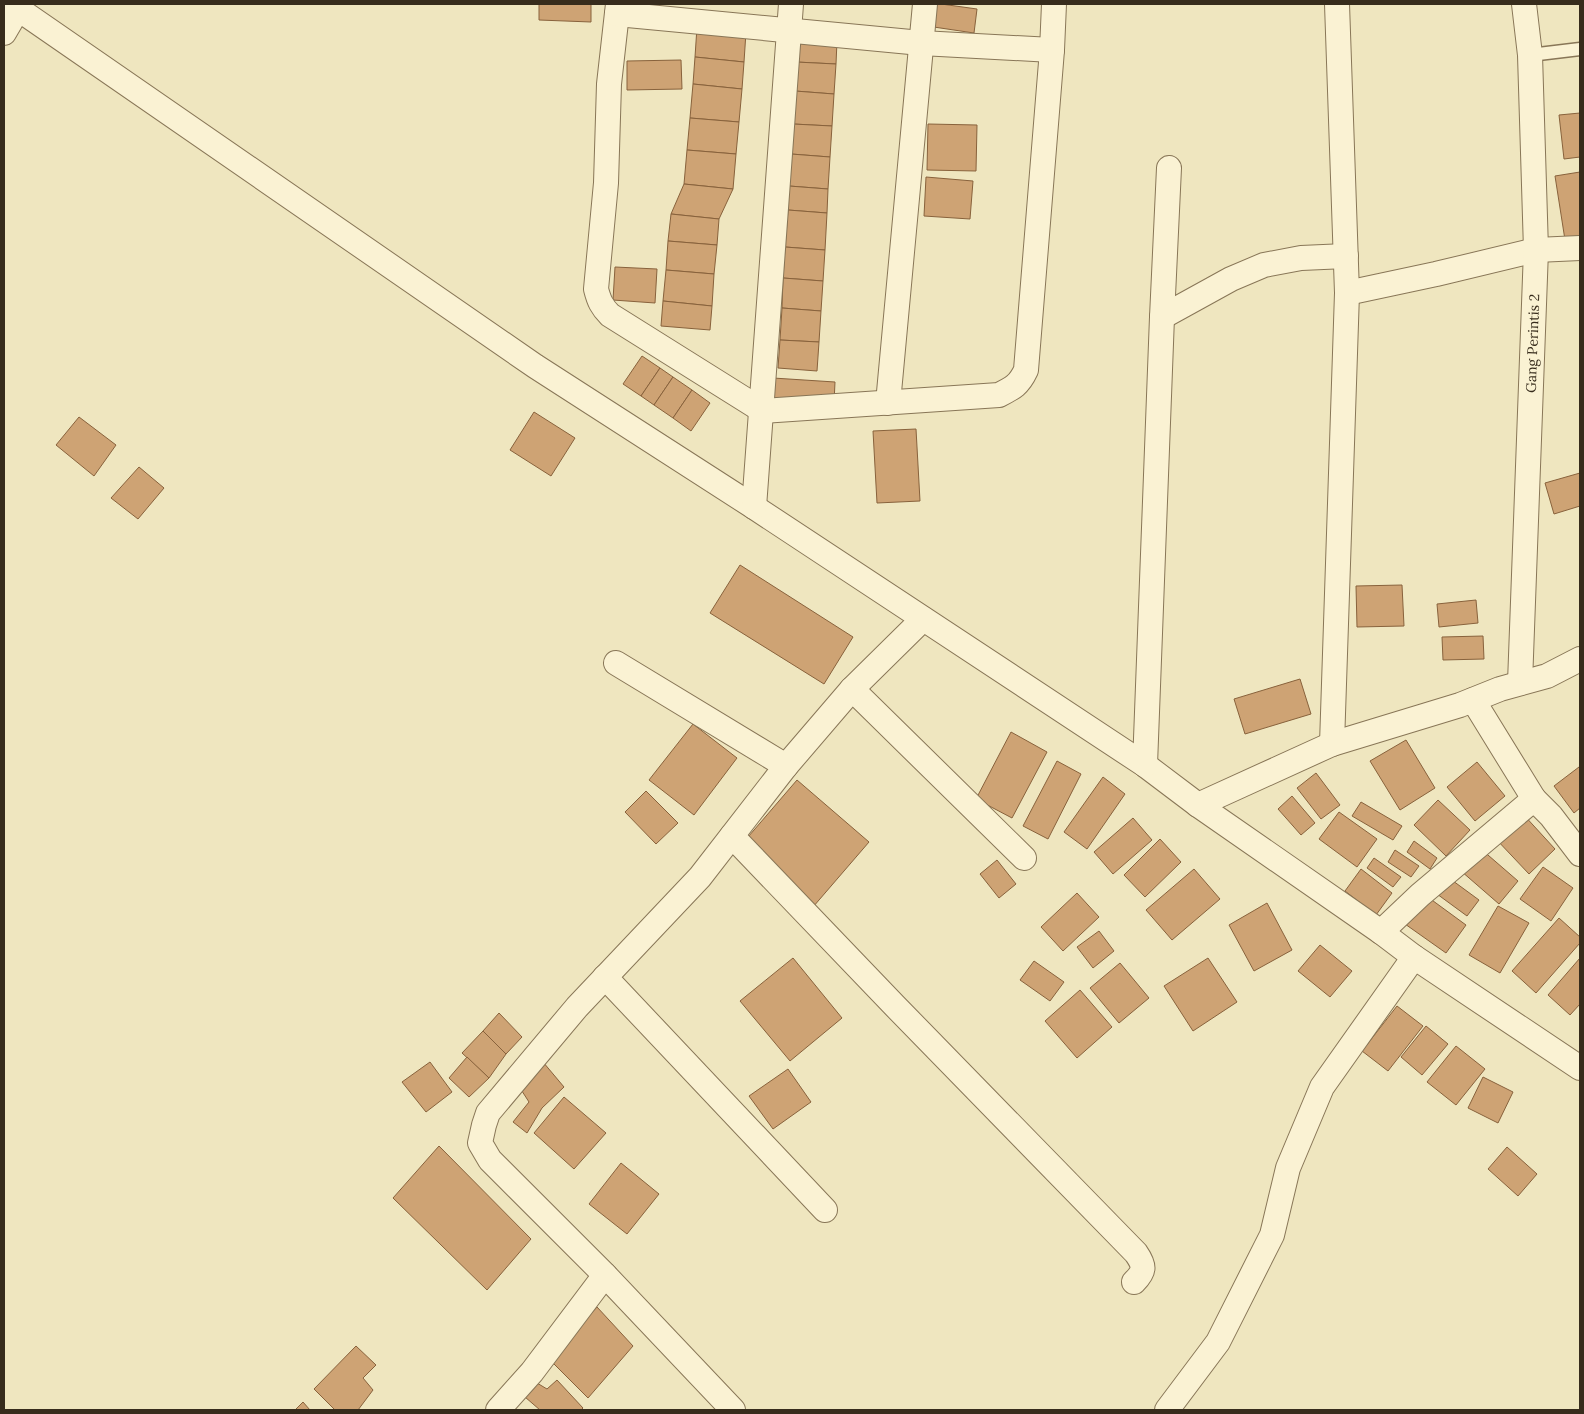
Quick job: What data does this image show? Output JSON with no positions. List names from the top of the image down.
{
  "streets": {
    "street": ["Gang Perintis 2"]
  }
}
